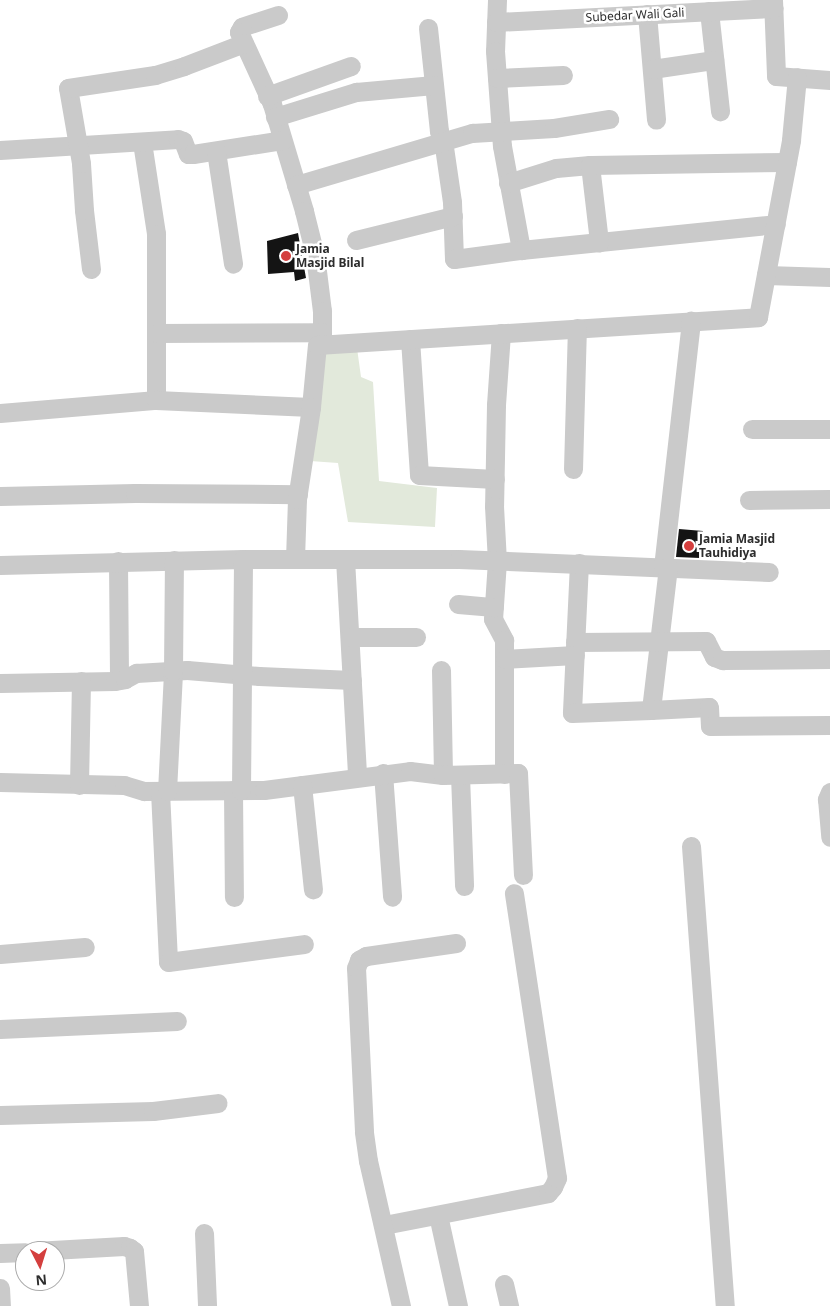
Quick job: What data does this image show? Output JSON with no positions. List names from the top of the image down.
{
  "streets": {
    "street": ["Subedar Wali Gali"]
  },
  "places": ["Jamia Masjid Bilal", "Jamia Masjid Tauhidiya"],
  "north": "bottom"
}
